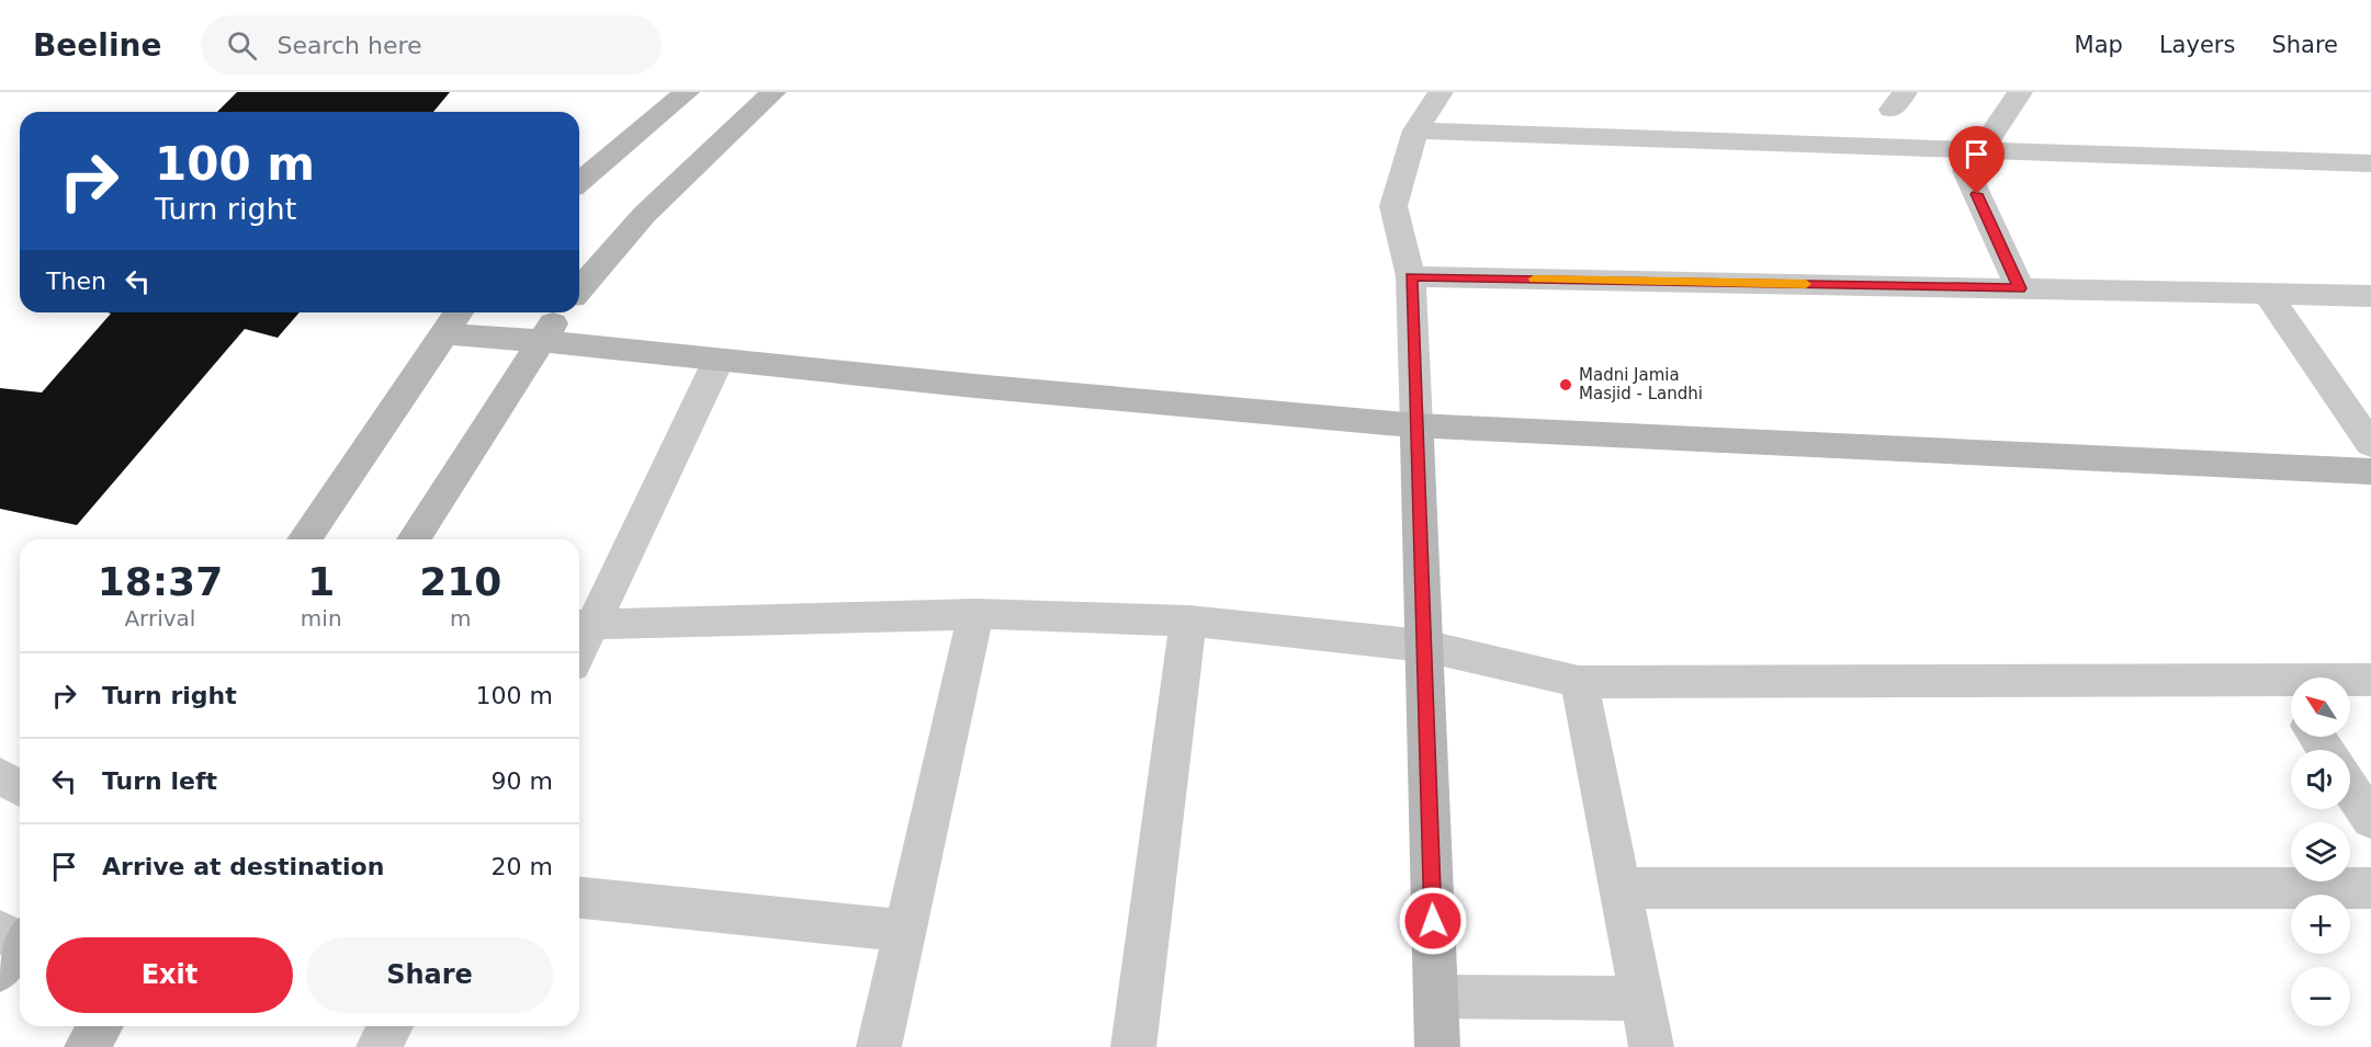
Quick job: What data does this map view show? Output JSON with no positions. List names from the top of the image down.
{
  "places": ["Madni Jamia Masjid - Landhi"],
  "north": "top left",
  "page": {
    "header": "Beeline",
    "search": "Search here",
    "nav": ["Map", "Layers", "Share"],
    "turn": ["100 m", "Turn right"],
    "then": "Then",
    "eta": [
      "18:37",
      "Arrival",
      "1",
      "min",
      "210",
      "m"
    ],
    "list": [
      {
        "name": "Turn right",
        "value": "100 m"
      },
      {
        "name": "Turn left",
        "value": "90 m"
      },
      {
        "name": "Arrive at destination",
        "value": "20 m"
      }
    ],
    "map_buttons": ["+", "−"],
    "buttons": ["Exit", "Share"]
  }
}
